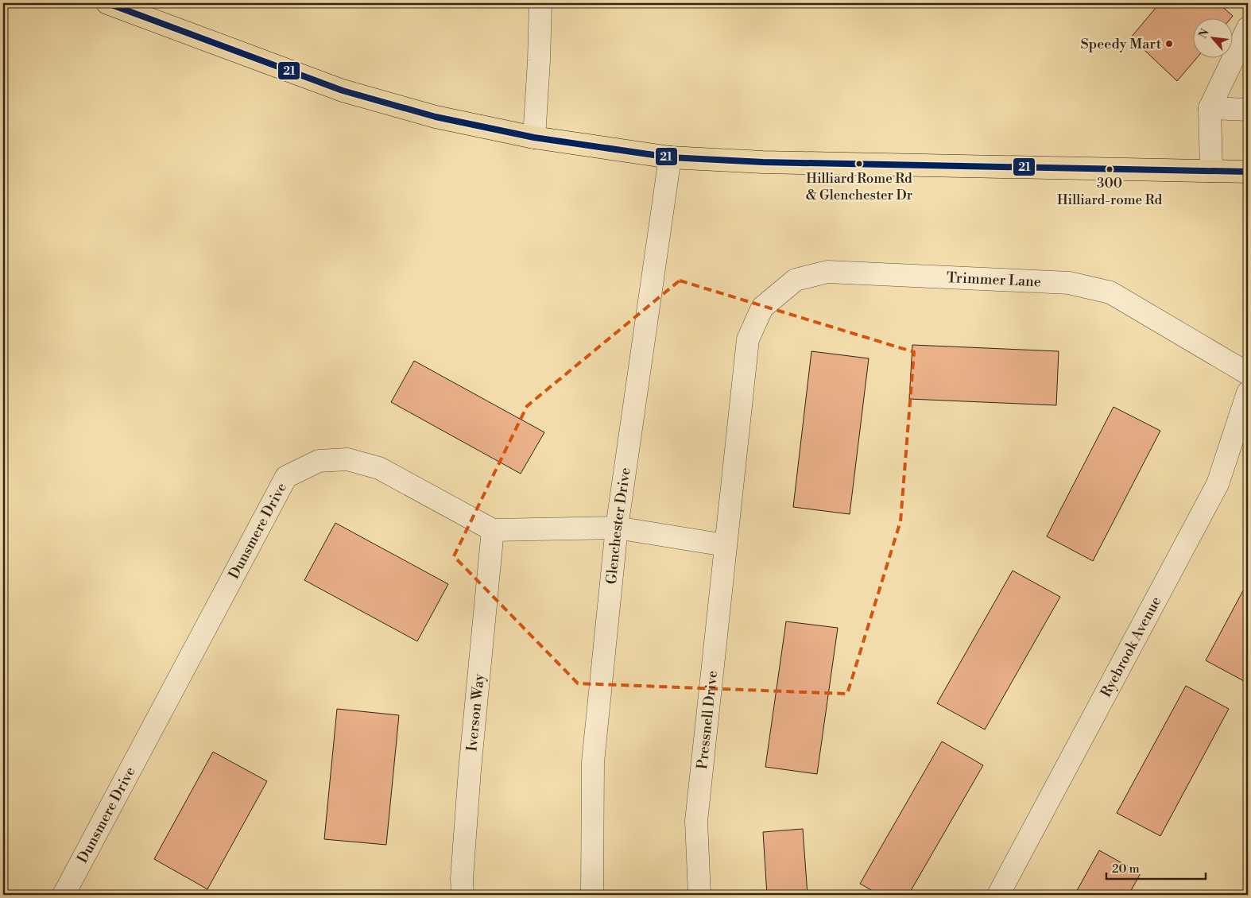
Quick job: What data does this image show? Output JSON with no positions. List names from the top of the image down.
{
  "streets": {
    "street": [
      "Trimmer Lane",
      "Glenchester Drive",
      "Dunsmere Drive",
      "Ryebrook Avenue",
      "Iverson Way",
      "Pressnell Drive"
    ]
  },
  "crossings": [
    ["Trimmer Lane", "Pressnell Drive"],
    ["Glenchester Drive", "Dunsmere Drive"],
    ["Dunsmere Drive", "Iverson Way"]
  ],
  "places": ["Speedy Mart", "Hilliard Rome Rd & Glenchester Dr", "300 Hilliard-rome Rd"],
  "lines": ["transit line 21"],
  "scale_bar": "20 m",
  "north": "top left"
}
